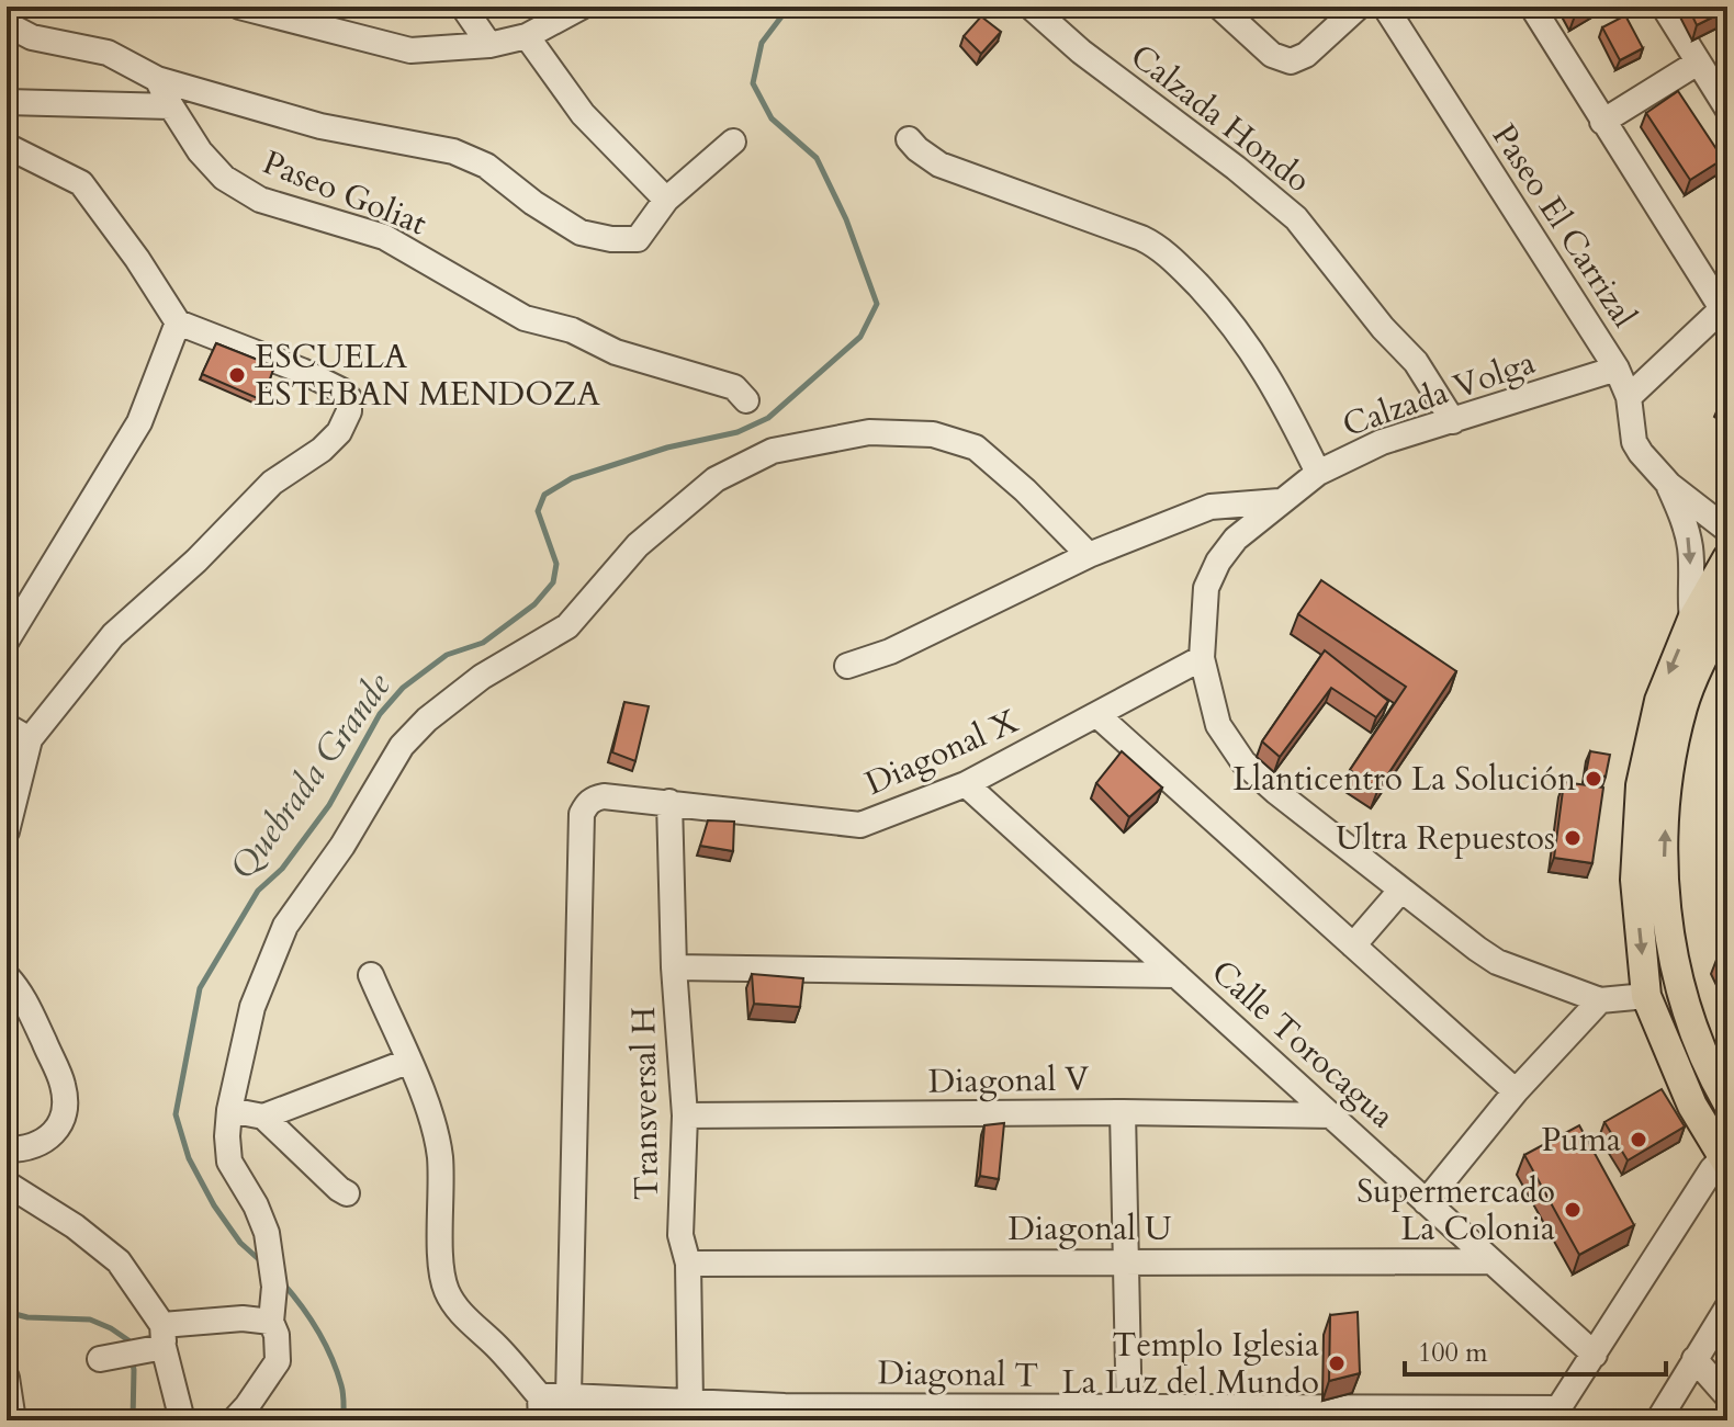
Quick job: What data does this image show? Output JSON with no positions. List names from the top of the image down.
{
  "streets": {
    "street": [
      "Calzada Hondo",
      "Paseo Goliat",
      "Paseo El Carrizal",
      "Calzada Volga",
      "Diagonal X",
      "Calle Torocagua",
      "Diagonal V",
      "Transversal H",
      "Diagonal U",
      "Diagonal T"
    ]
  },
  "crossings": [
    ["Calzada Hondo", "Calzada Volga"],
    ["Paseo El Carrizal", "Calzada Volga"],
    ["Calzada Volga", "Diagonal X"],
    ["Diagonal X", "Calle Torocagua"],
    ["Diagonal X", "Transversal H"],
    ["Diagonal X", "Diagonal T"],
    ["Calle Torocagua", "Diagonal V"],
    ["Calle Torocagua", "Diagonal U"],
    ["Diagonal V", "Transversal H"],
    ["Transversal H", "Diagonal U"],
    ["Transversal H", "Diagonal T"]
  ],
  "water": ["Quebrada Grande"],
  "places": [
    "ESCUELA ESTEBAN MENDOZA",
    "Llanticentro La Solución",
    "Ultra Repuestos",
    "Puma",
    "Supermercado La Colonia",
    "Templo Iglesia La Luz del Mundo"
  ],
  "scale_bar": "100 m"
}
